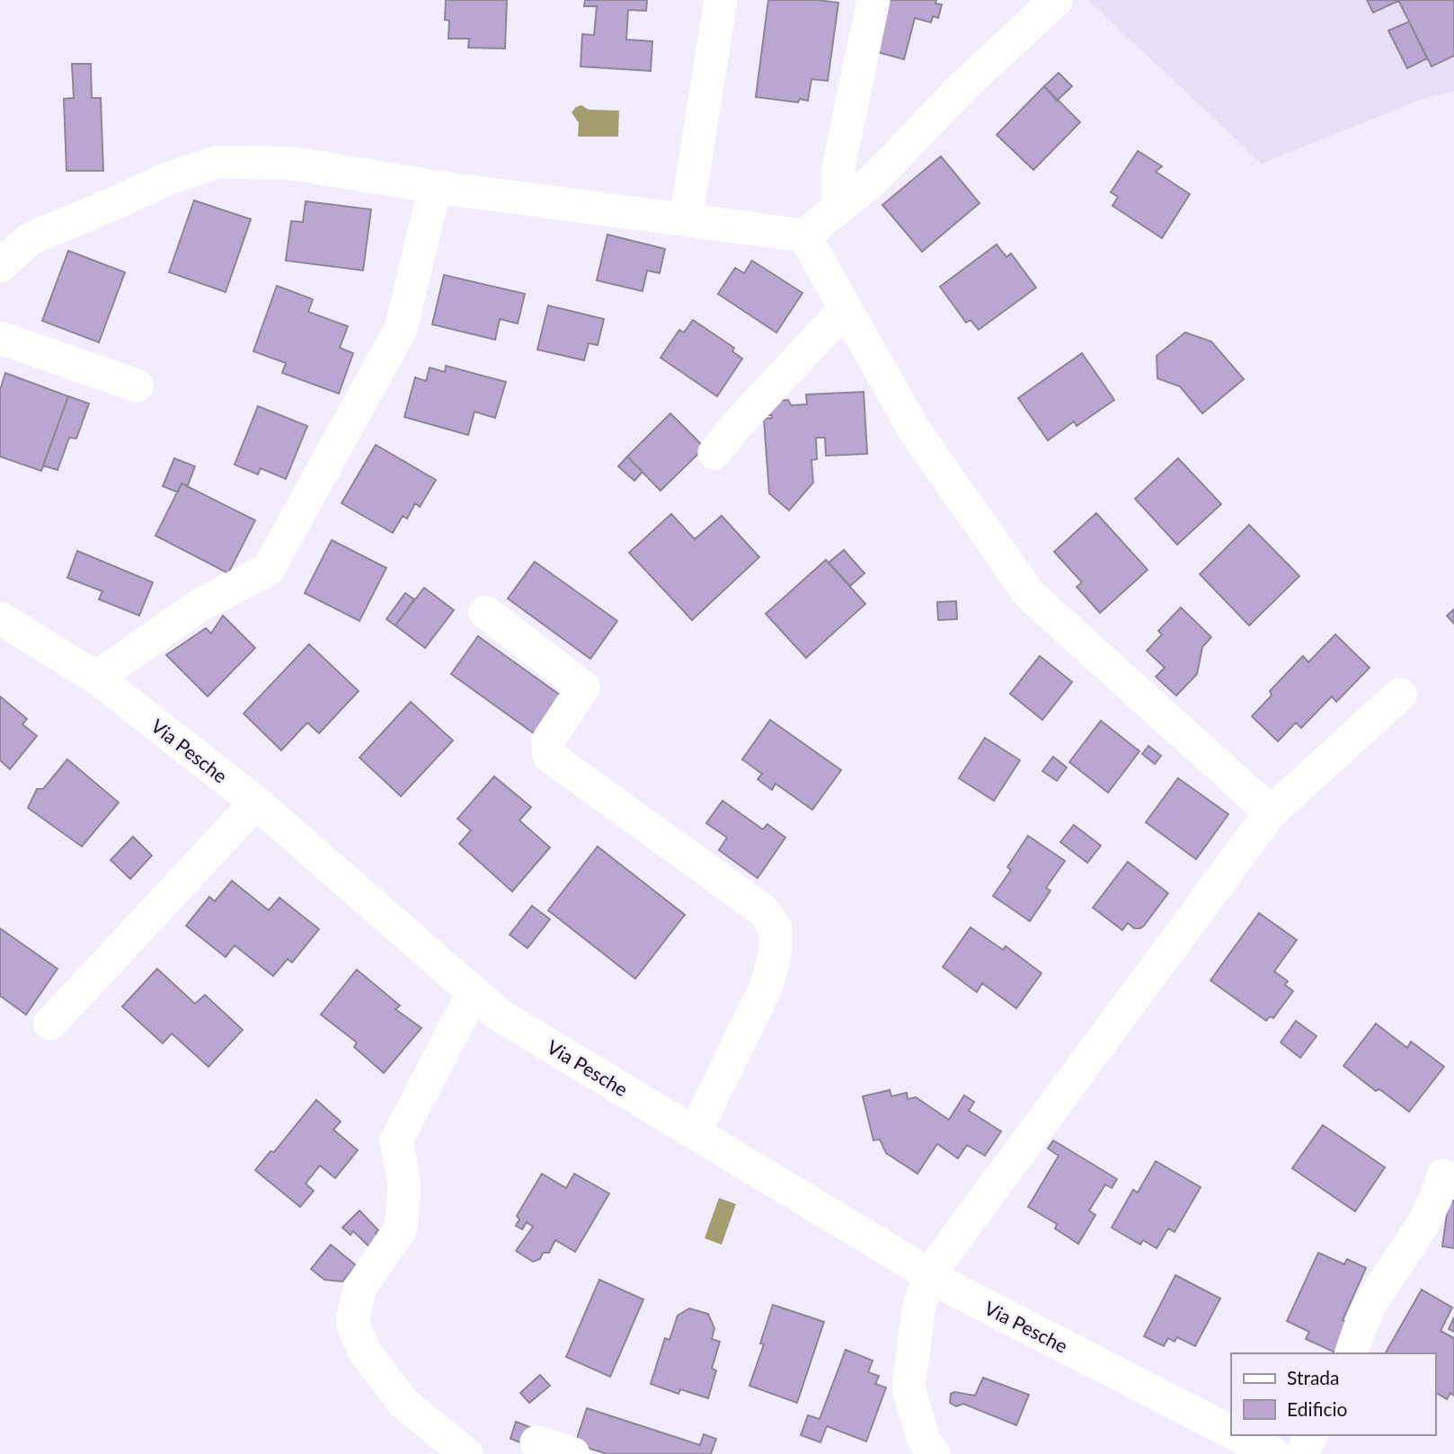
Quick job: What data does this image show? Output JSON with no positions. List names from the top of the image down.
{
  "streets": {
    "street": ["Via Pesche"]
  },
  "legend": ["Strada", "Edificio"]
}
